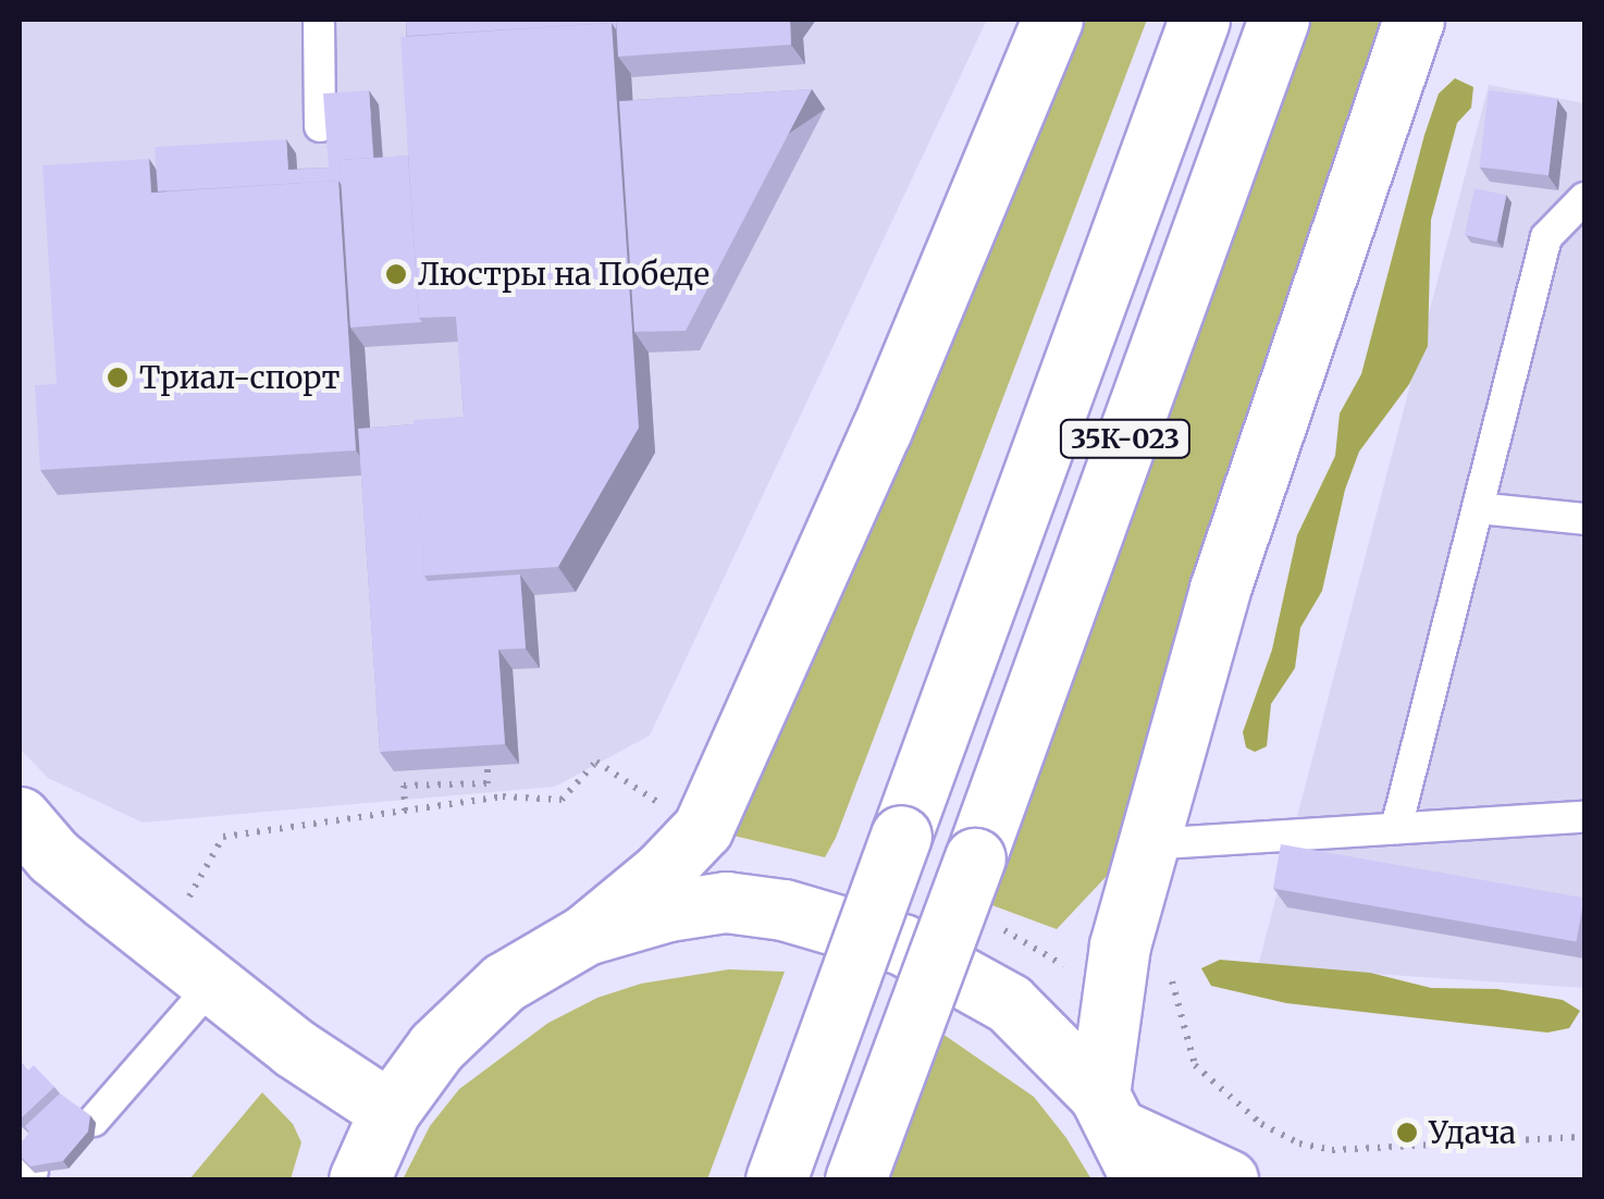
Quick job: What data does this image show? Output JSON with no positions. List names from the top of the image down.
{
  "streets": {
    "main road": ["35К-023"]
  },
  "places": ["Люстры на Победе", "Триал-спорт", "Удача"]
}
